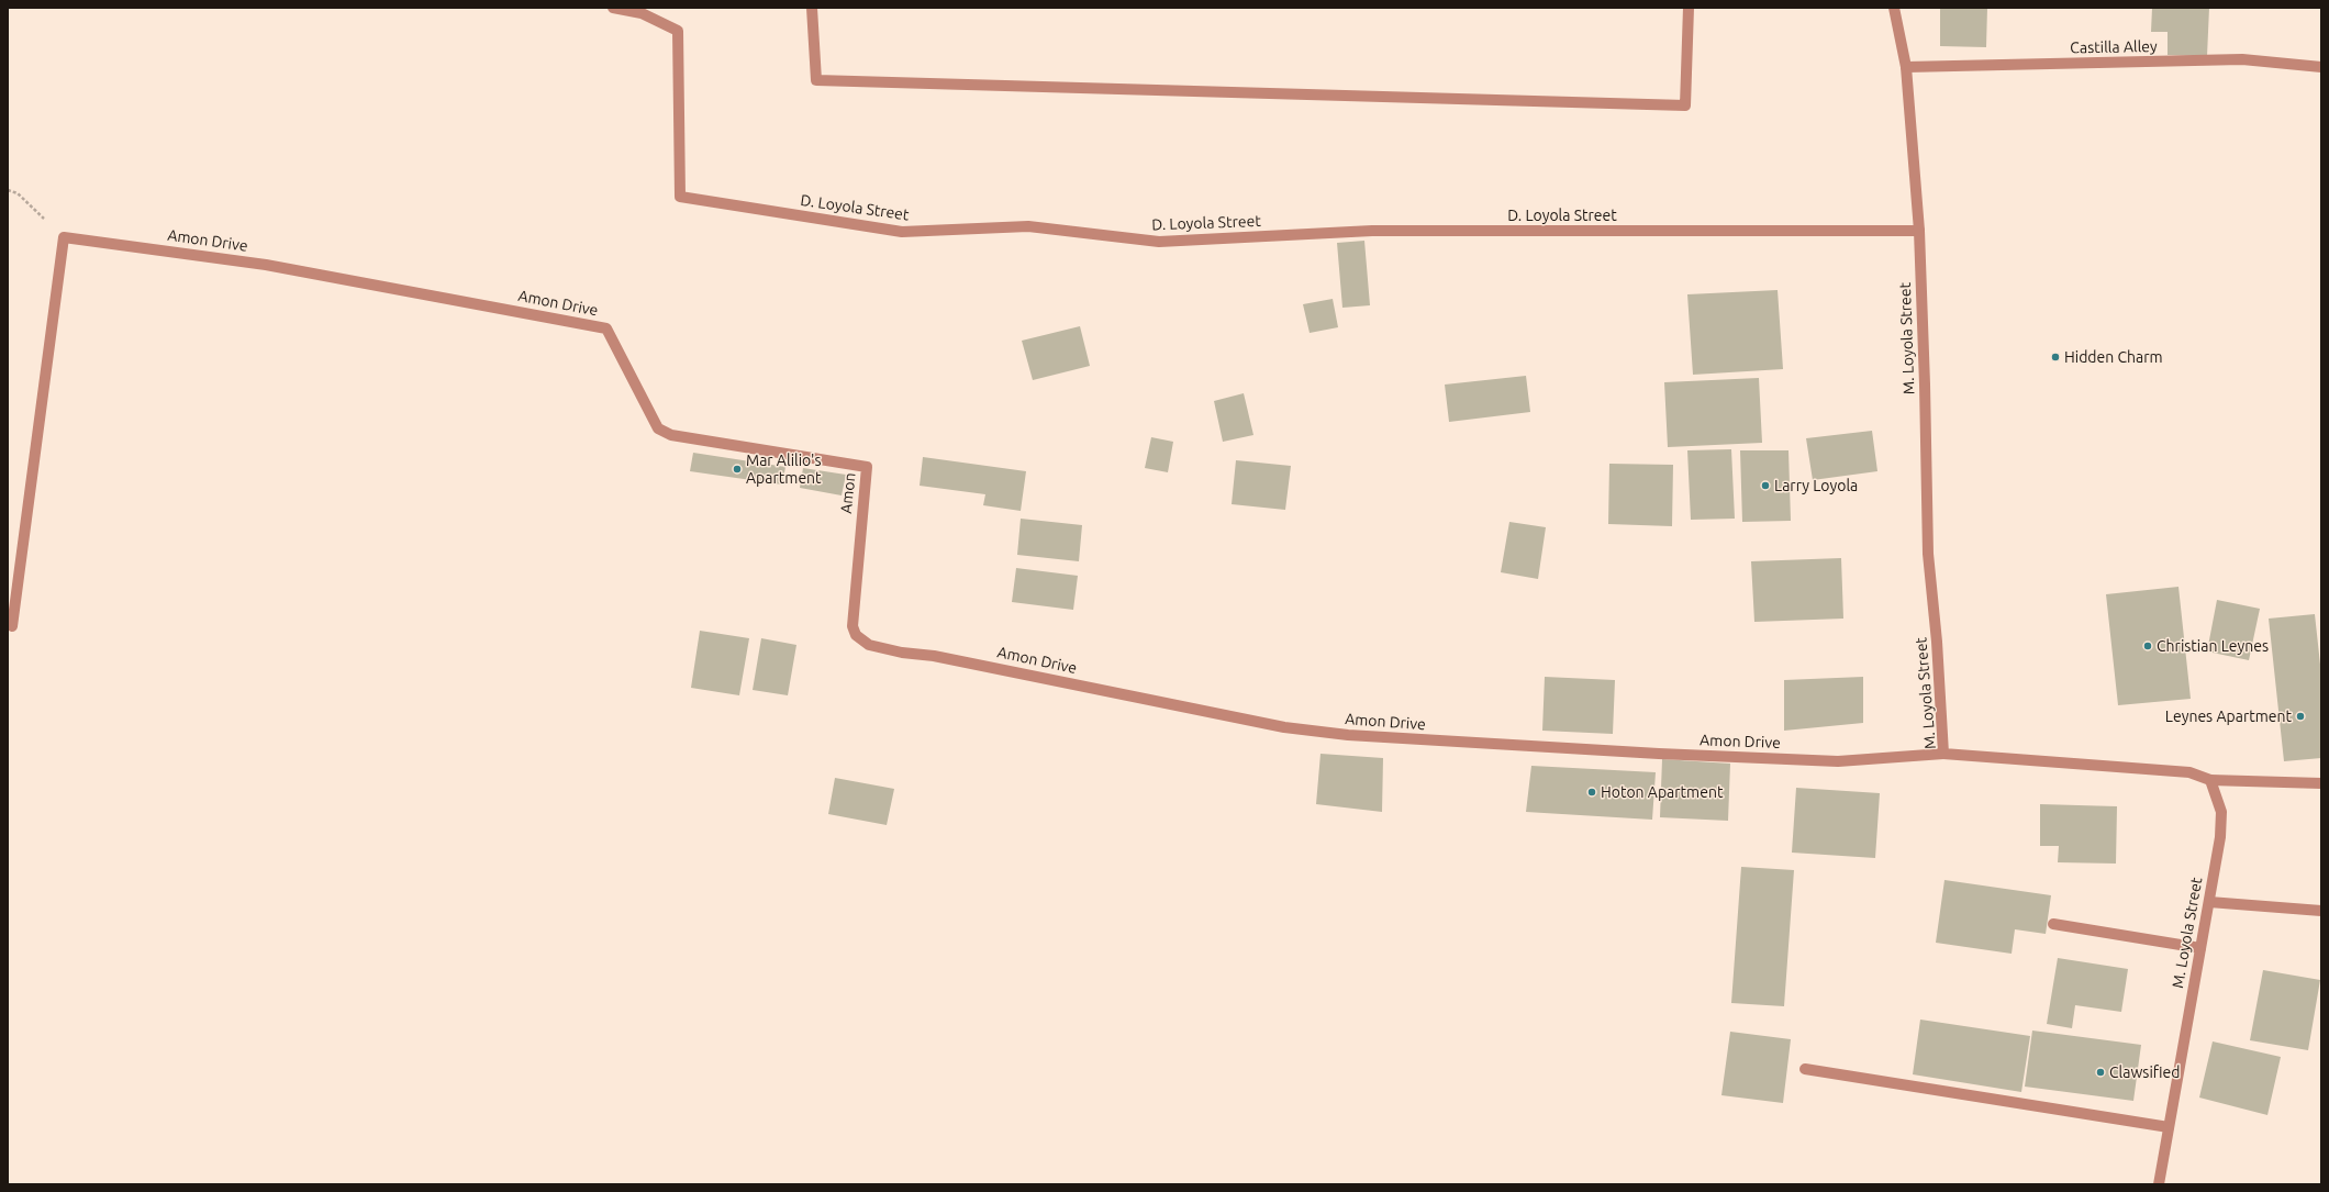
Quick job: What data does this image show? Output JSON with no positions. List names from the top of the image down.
{
  "streets": {
    "street": [
      "Castilla Alley",
      "D. Loyola Street",
      "Amon Drive",
      "M. Loyola Street",
      "Amon"
    ]
  },
  "crossings": [
    ["Castilla Alley", "M. Loyola Street"],
    ["D. Loyola Street", "M. Loyola Street"],
    ["Amon Drive", "M. Loyola Street"],
    ["Amon Drive", "Amon"]
  ],
  "places": [
    "Hidden Charm",
    "Mar Alilio's Apartment",
    "Larry Loyola",
    "Christian Leynes",
    "Leynes Apartment",
    "Hoton Apartment",
    "Clawsified"
  ]
}
